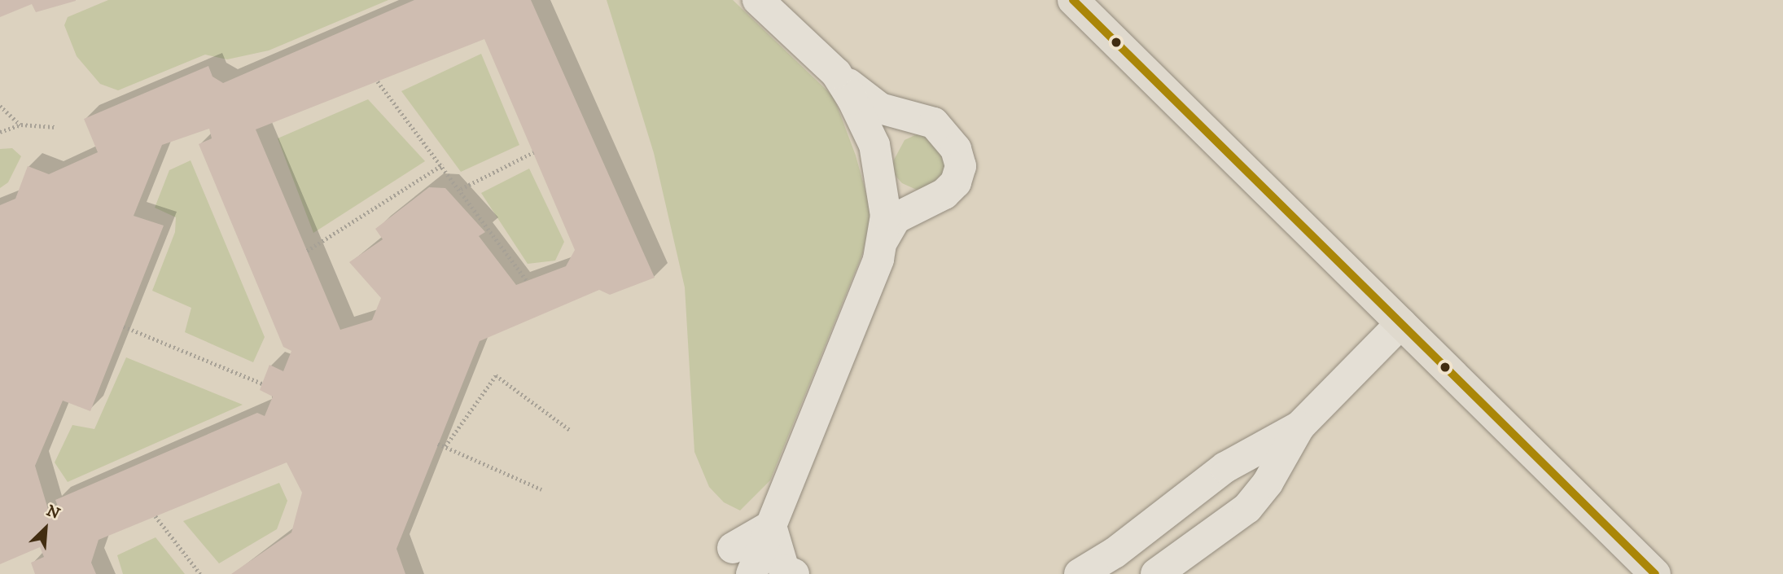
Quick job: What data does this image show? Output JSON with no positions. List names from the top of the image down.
{
  "north": "top right"
}
